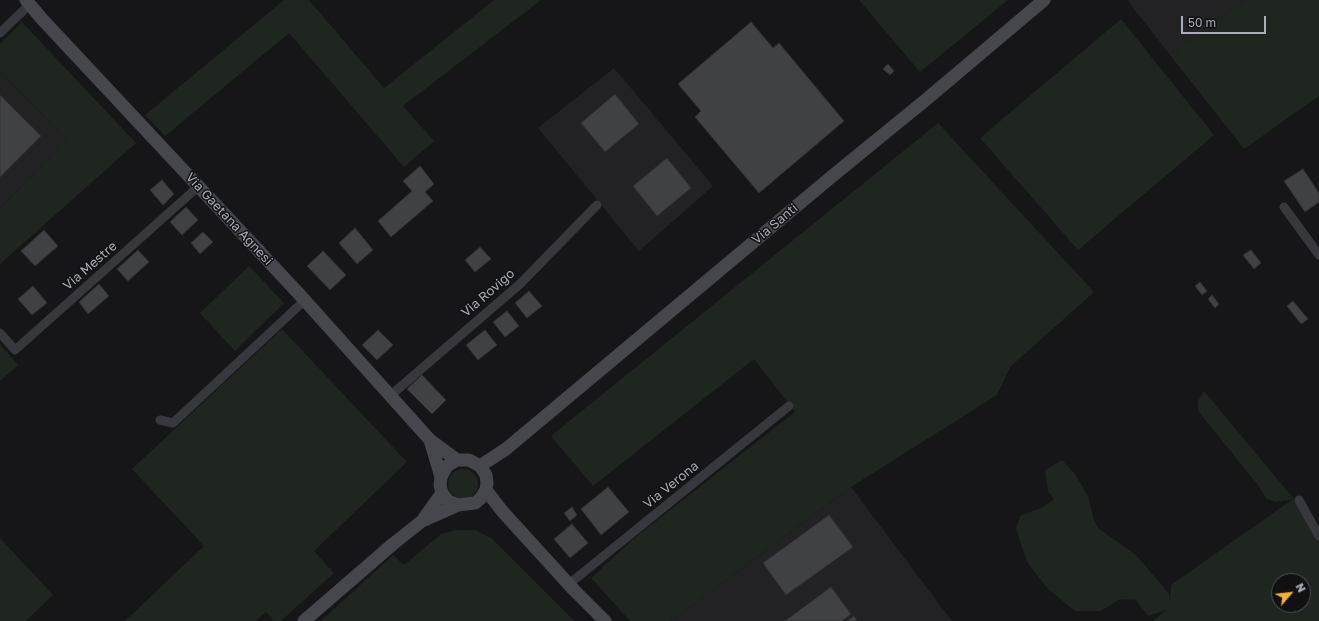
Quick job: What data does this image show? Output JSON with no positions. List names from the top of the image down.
{
  "streets": {
    "street": [
      "Via Gaetana Agnesi",
      "Via Santi",
      "Via Mestre",
      "Via Rovigo",
      "Via Verona"
    ]
  },
  "crossings": [
    ["Via Gaetana Agnesi", "Via Santi"],
    ["Via Gaetana Agnesi", "Via Mestre"],
    ["Via Gaetana Agnesi", "Via Rovigo"]
  ],
  "scale_bar": "50 m",
  "north": "top right"
}
